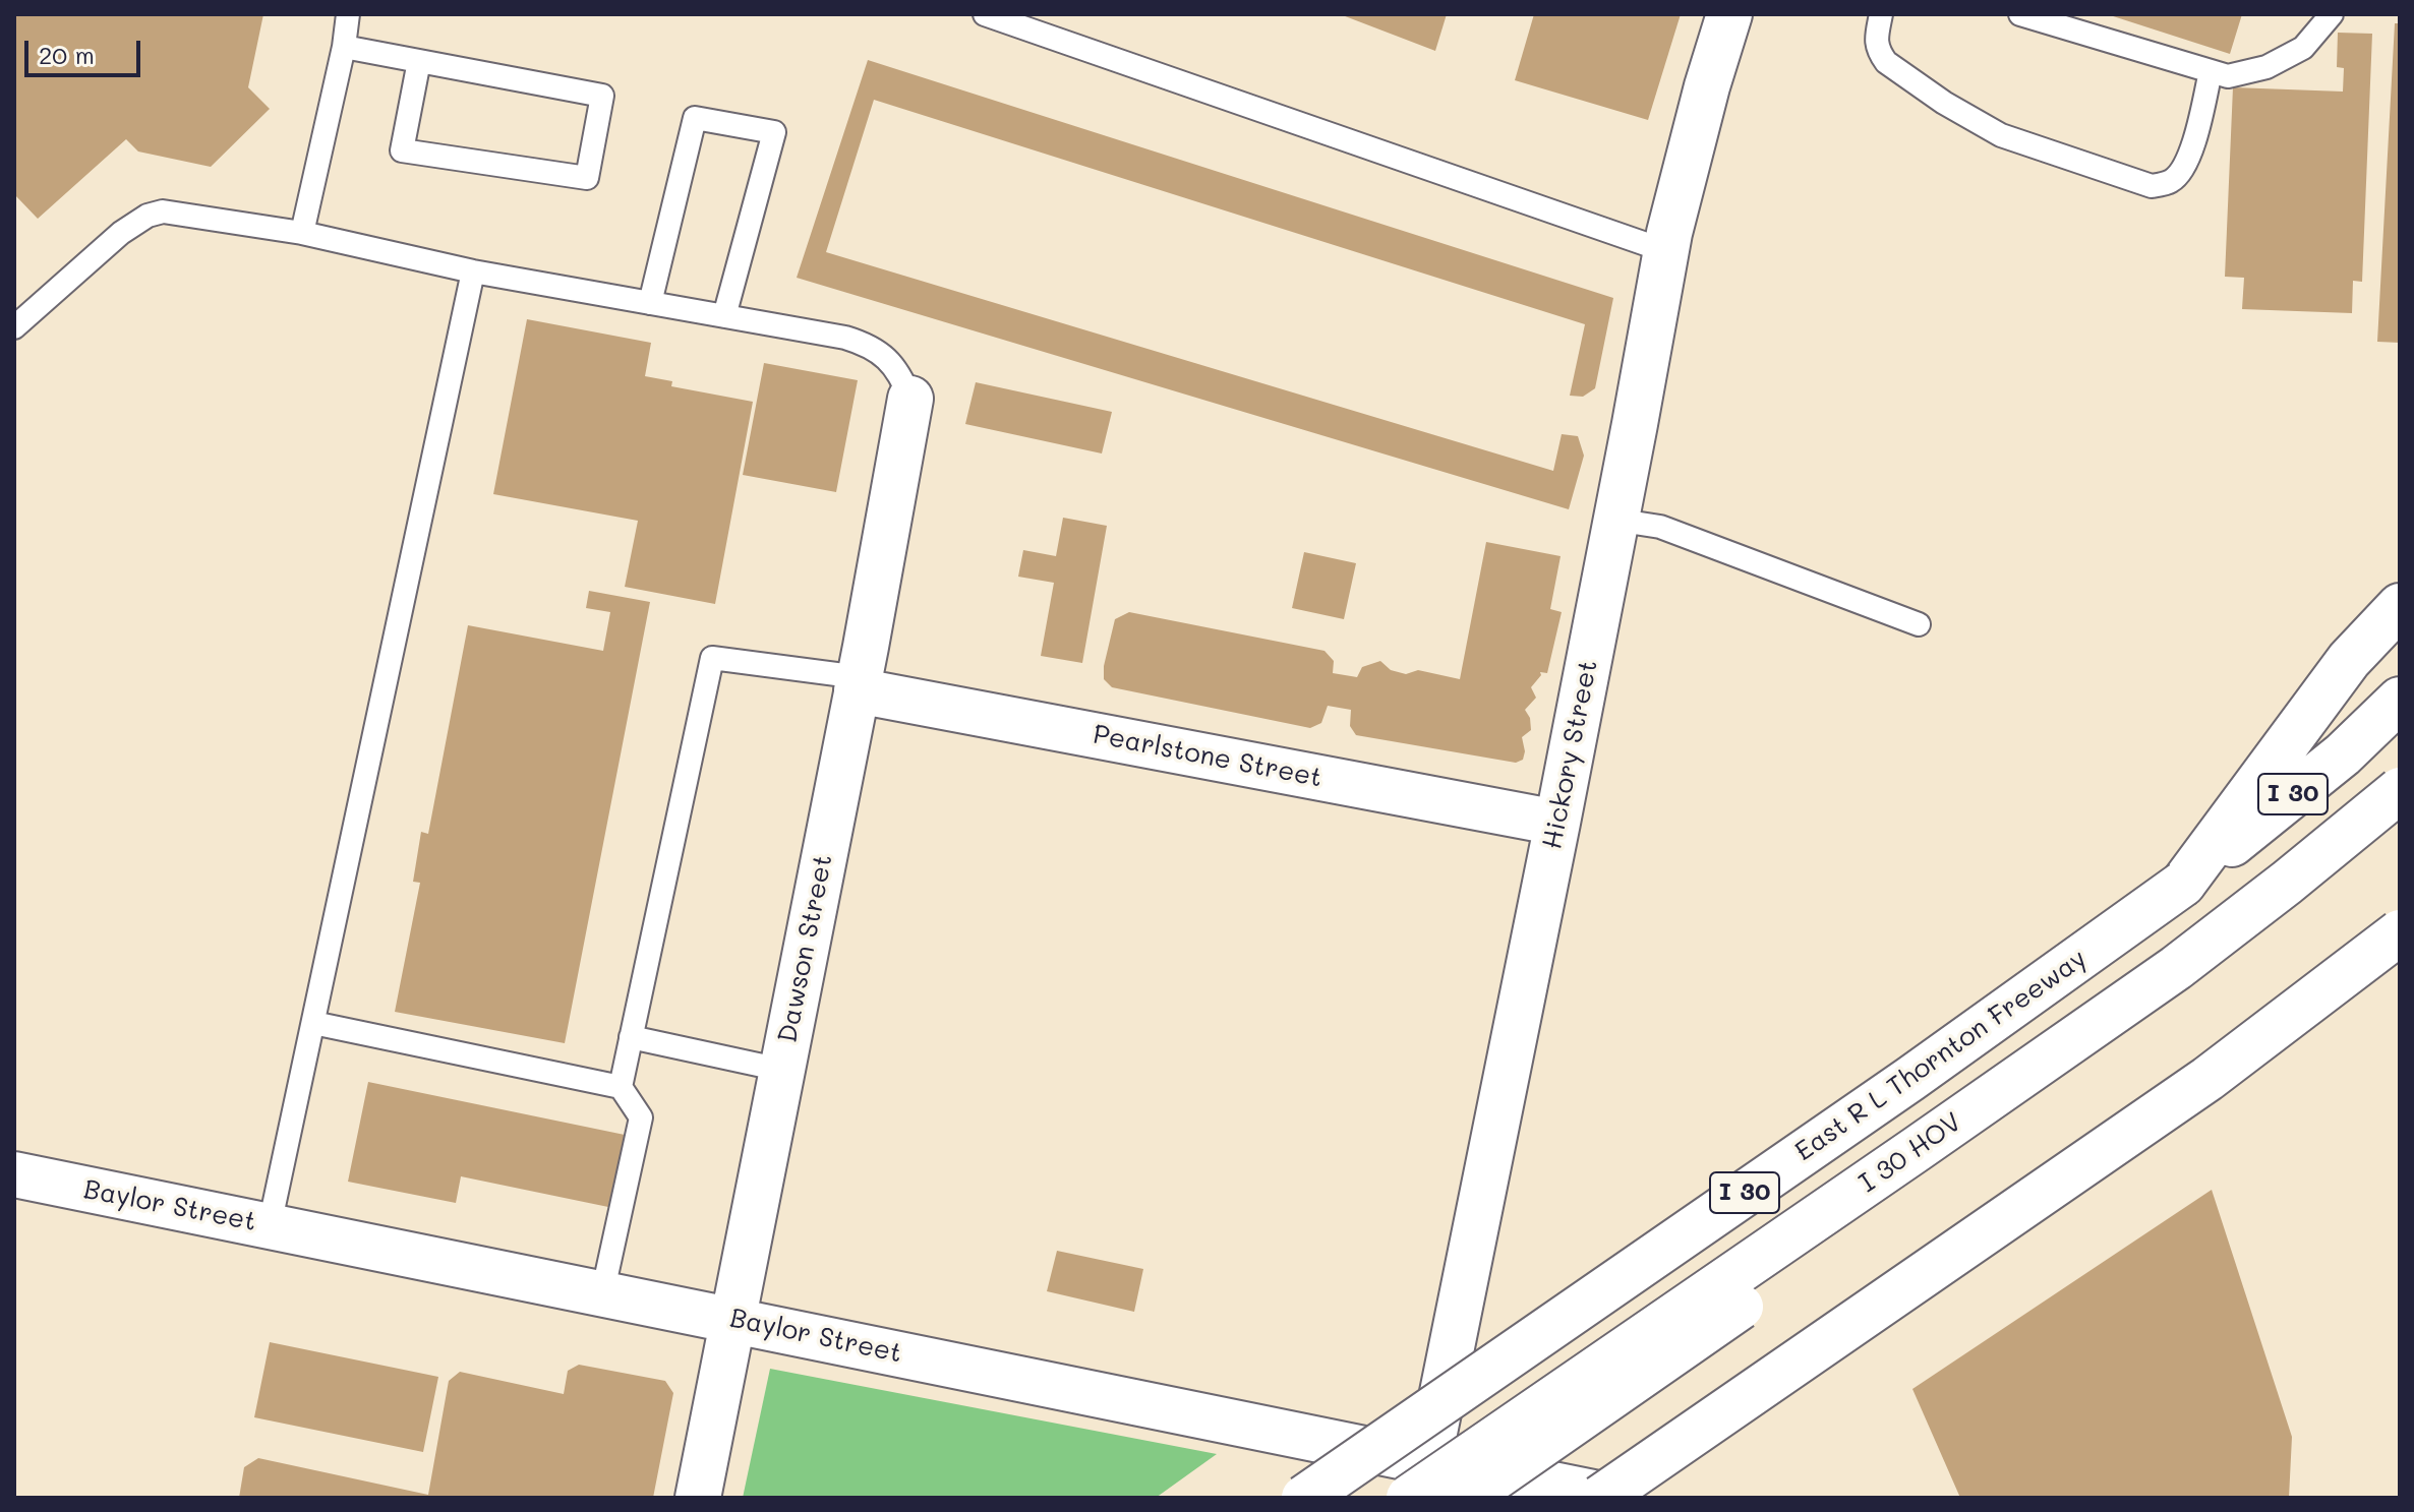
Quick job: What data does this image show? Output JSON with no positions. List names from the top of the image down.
{
  "streets": {
    "main road": [
      "Hickory Street",
      "Pearlstone Street",
      "I 30",
      "Dawson Street",
      "East R L Thornton Freeway",
      "I 30 HOV",
      "Baylor Street"
    ]
  },
  "crossings": [
    ["Hickory Street", "Pearlstone Street"],
    ["Hickory Street", "I 30 HOV"],
    ["Hickory Street", "Baylor Street"],
    ["Pearlstone Street", "Dawson Street"],
    ["Dawson Street", "Baylor Street"],
    ["I 30 HOV", "Baylor Street"]
  ],
  "scale_bar": "20 m"
}
